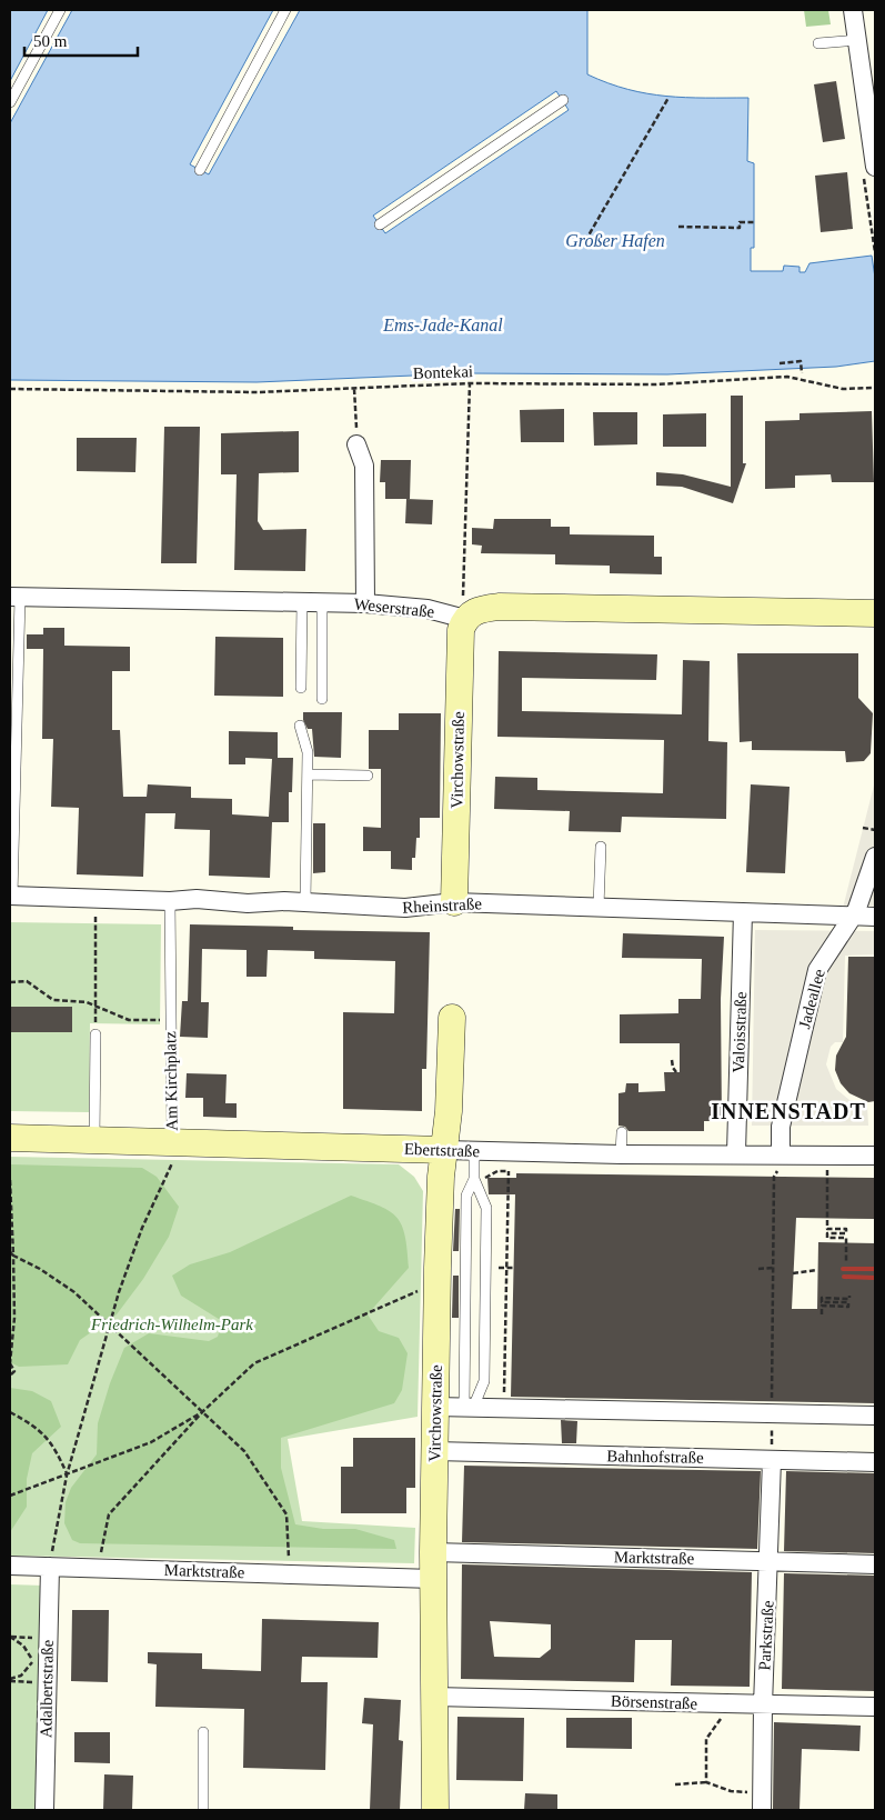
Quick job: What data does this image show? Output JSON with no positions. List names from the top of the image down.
{
  "streets": {
    "street": [
      "Weserstraße",
      "Virchowstraße",
      "Rheinstraße",
      "Jadeallee",
      "Valoisstraße",
      "Ebertstraße",
      "Bahnhofstraße",
      "Marktstraße",
      "Parkstraße",
      "Adalbertstraße",
      "Börsenstraße"
    ],
    "lane": ["Am Kirchplatz"],
    "path": ["Bontekai"]
  },
  "crossings": [
    ["Weserstraße", "Virchowstraße"],
    ["Virchowstraße", "Rheinstraße"],
    ["Virchowstraße", "Ebertstraße"],
    ["Virchowstraße", "Bahnhofstraße"],
    ["Virchowstraße", "Marktstraße"],
    ["Virchowstraße", "Börsenstraße"],
    ["Rheinstraße", "Jadeallee"],
    ["Rheinstraße", "Valoisstraße"],
    ["Rheinstraße", "Am Kirchplatz"],
    ["Jadeallee", "Ebertstraße"],
    ["Valoisstraße", "Ebertstraße"],
    ["Am Kirchplatz", "Ebertstraße"],
    ["Bahnhofstraße", "Parkstraße"],
    ["Marktstraße", "Parkstraße"],
    ["Marktstraße", "Adalbertstraße"],
    ["Parkstraße", "Börsenstraße"]
  ],
  "districts": ["INNENSTADT"],
  "water": ["Großer Hafen", "Ems-Jade-Kanal"],
  "parks": ["Friedrich-Wilhelm-Park"],
  "scale_bar": "50 m"
}
